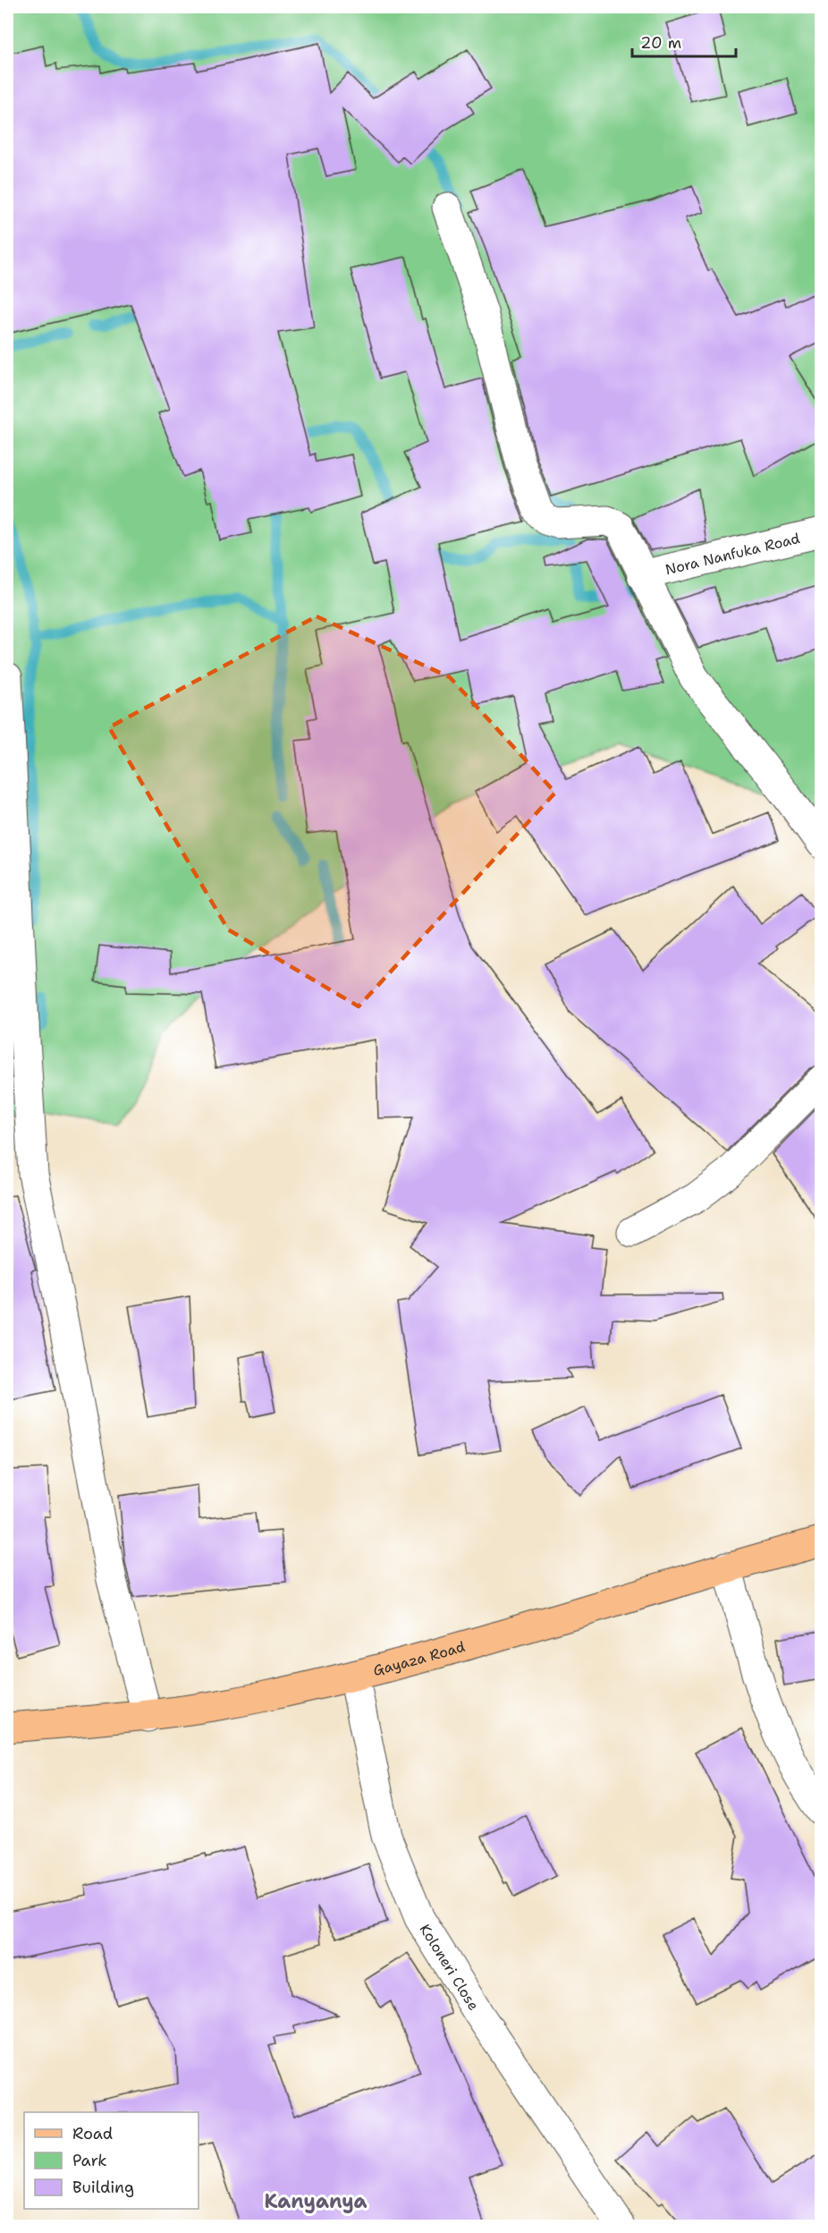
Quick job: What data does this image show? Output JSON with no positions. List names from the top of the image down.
{
  "streets": {
    "main road": ["Gayaza Road"],
    "street": ["Nora Nanfuka Road", "Koloneri Close"]
  },
  "crossings": [
    ["Gayaza Road", "Koloneri Close"]
  ],
  "districts": ["Kanyanya"],
  "legend": ["Road", "Park", "Building"],
  "scale_bar": "20 m"
}
